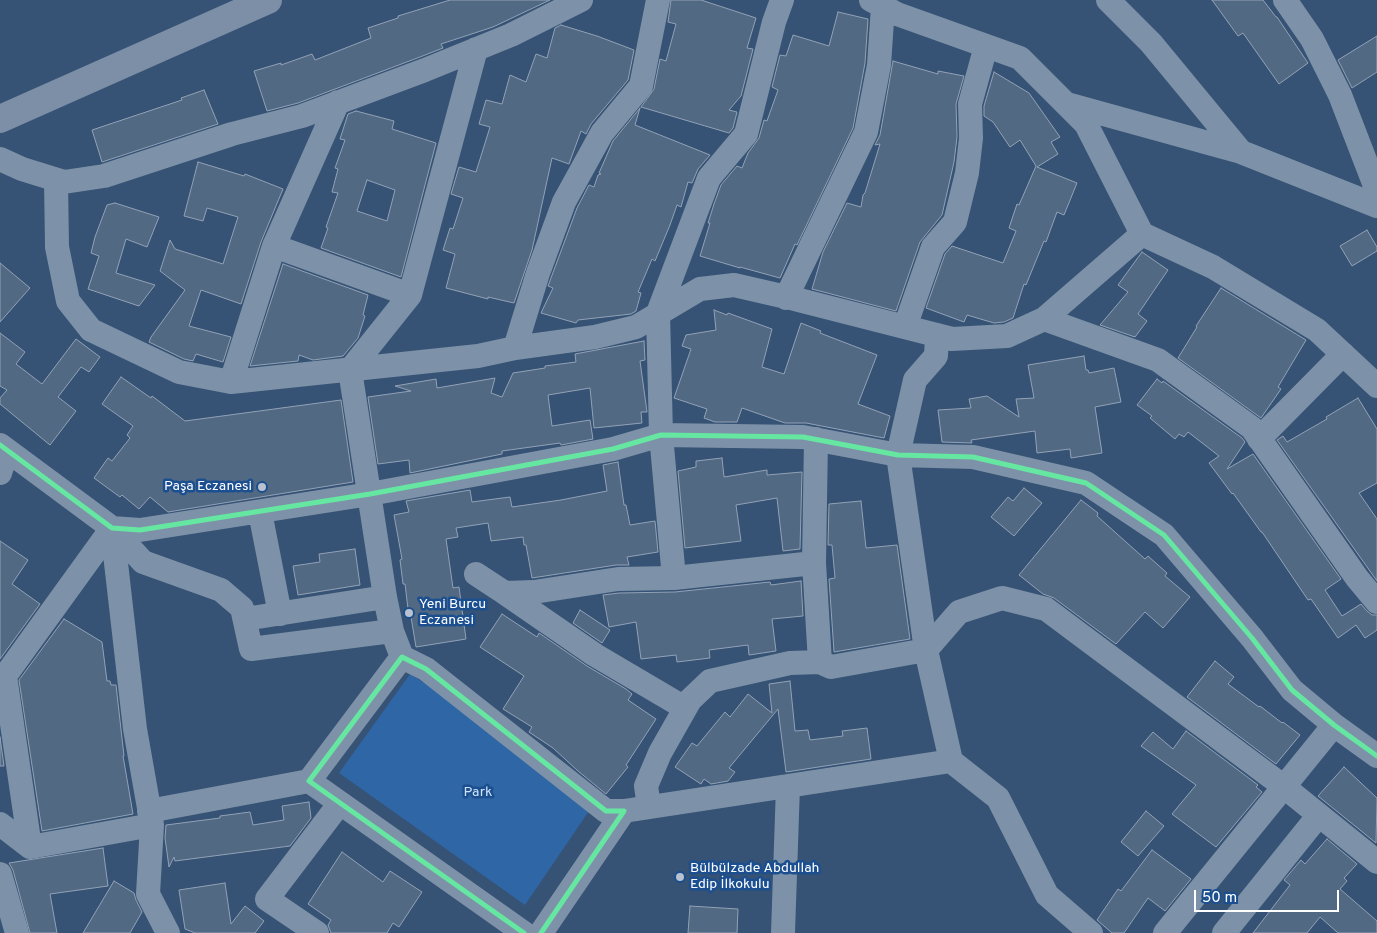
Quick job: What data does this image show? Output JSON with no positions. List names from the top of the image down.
{
  "parks": ["Park"],
  "places": ["Paşa Eczanesi", "Yeni Burcu Eczanesi", "Bülbülzade Abdullah Edip İlkokulu"],
  "scale_bar": "50 m"
}
